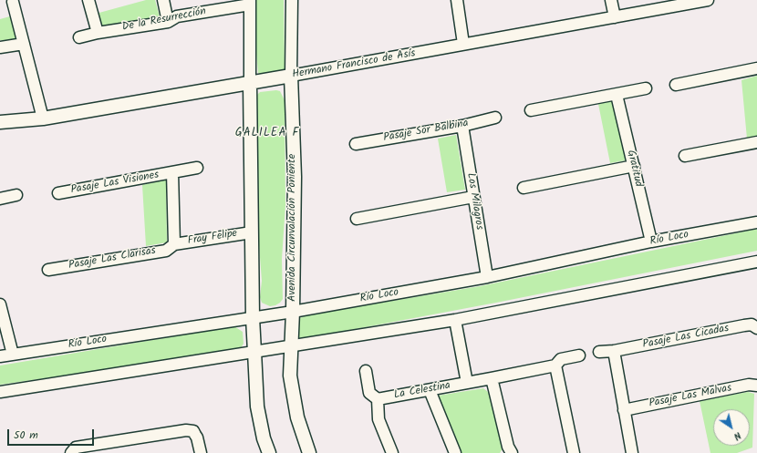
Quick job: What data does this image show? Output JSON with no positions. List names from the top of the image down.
{
  "streets": {
    "street": [
      "De la Resurrección",
      "Hermano Francisco de Asís",
      "Pasaje Sor Balbina",
      "Gratitud",
      "Pasaje Las Visiones",
      "Los Milagros",
      "Avenida Circunvalación Poniente",
      "Fray Felipe",
      "Río Loco",
      "Pasaje Las Clarisas",
      "Pasaje Las Cicadas",
      "La Celestina",
      "Pasaje Las Malvas"
    ]
  },
  "crossings": [
    ["Hermano Francisco de Asís", "Avenida Circunvalación Poniente"],
    ["Pasaje Sor Balbina", "Los Milagros"],
    ["Gratitud", "Río Loco"],
    ["Pasaje Las Visiones", "Fray Felipe"],
    ["Pasaje Las Visiones", "Pasaje Las Clarisas"],
    ["Los Milagros", "Río Loco"],
    ["Avenida Circunvalación Poniente", "Río Loco"],
    ["Fray Felipe", "Pasaje Las Clarisas"]
  ],
  "districts": ["GALILEA F"],
  "scale_bar": "50 m",
  "north": "bottom right"
}
